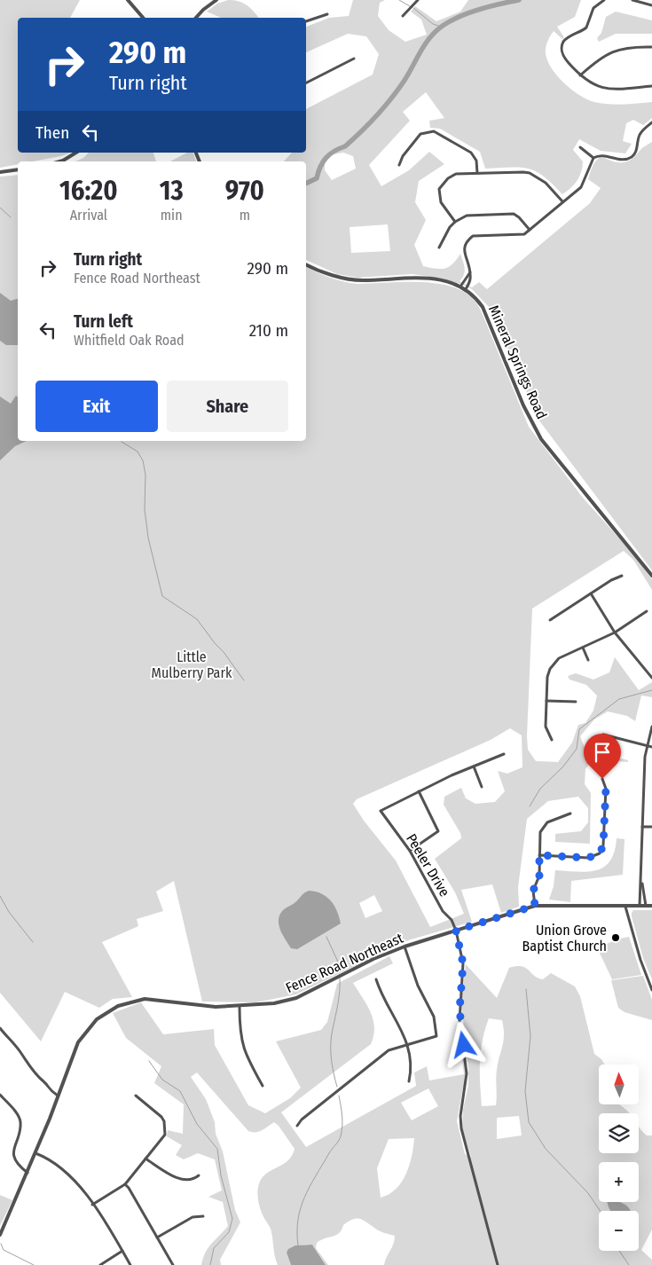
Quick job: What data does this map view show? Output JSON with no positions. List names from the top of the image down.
{
  "streets": {
    "street": ["Mineral Springs Road", "Peeler Drive", "Fence Road Northeast"]
  },
  "crossings": [
    ["Peeler Drive", "Fence Road Northeast"]
  ],
  "parks": ["Little Mulberry Park"],
  "places": ["Union Grove Baptist Church"],
  "north": "top",
  "page": {
    "turn": ["290 m", "Turn right"],
    "then": "Then",
    "eta": [
      "16:20",
      "Arrival",
      "13",
      "min",
      "970",
      "m"
    ],
    "list": [
      {
        "name": "Turn right",
        "note": "Fence Road Northeast",
        "value": "290 m"
      },
      {
        "name": "Turn left",
        "note": "Whitfield Oak Road",
        "value": "210 m"
      }
    ],
    "buttons": ["Exit", "Share"],
    "map_buttons": ["+", "−"]
  }
}
